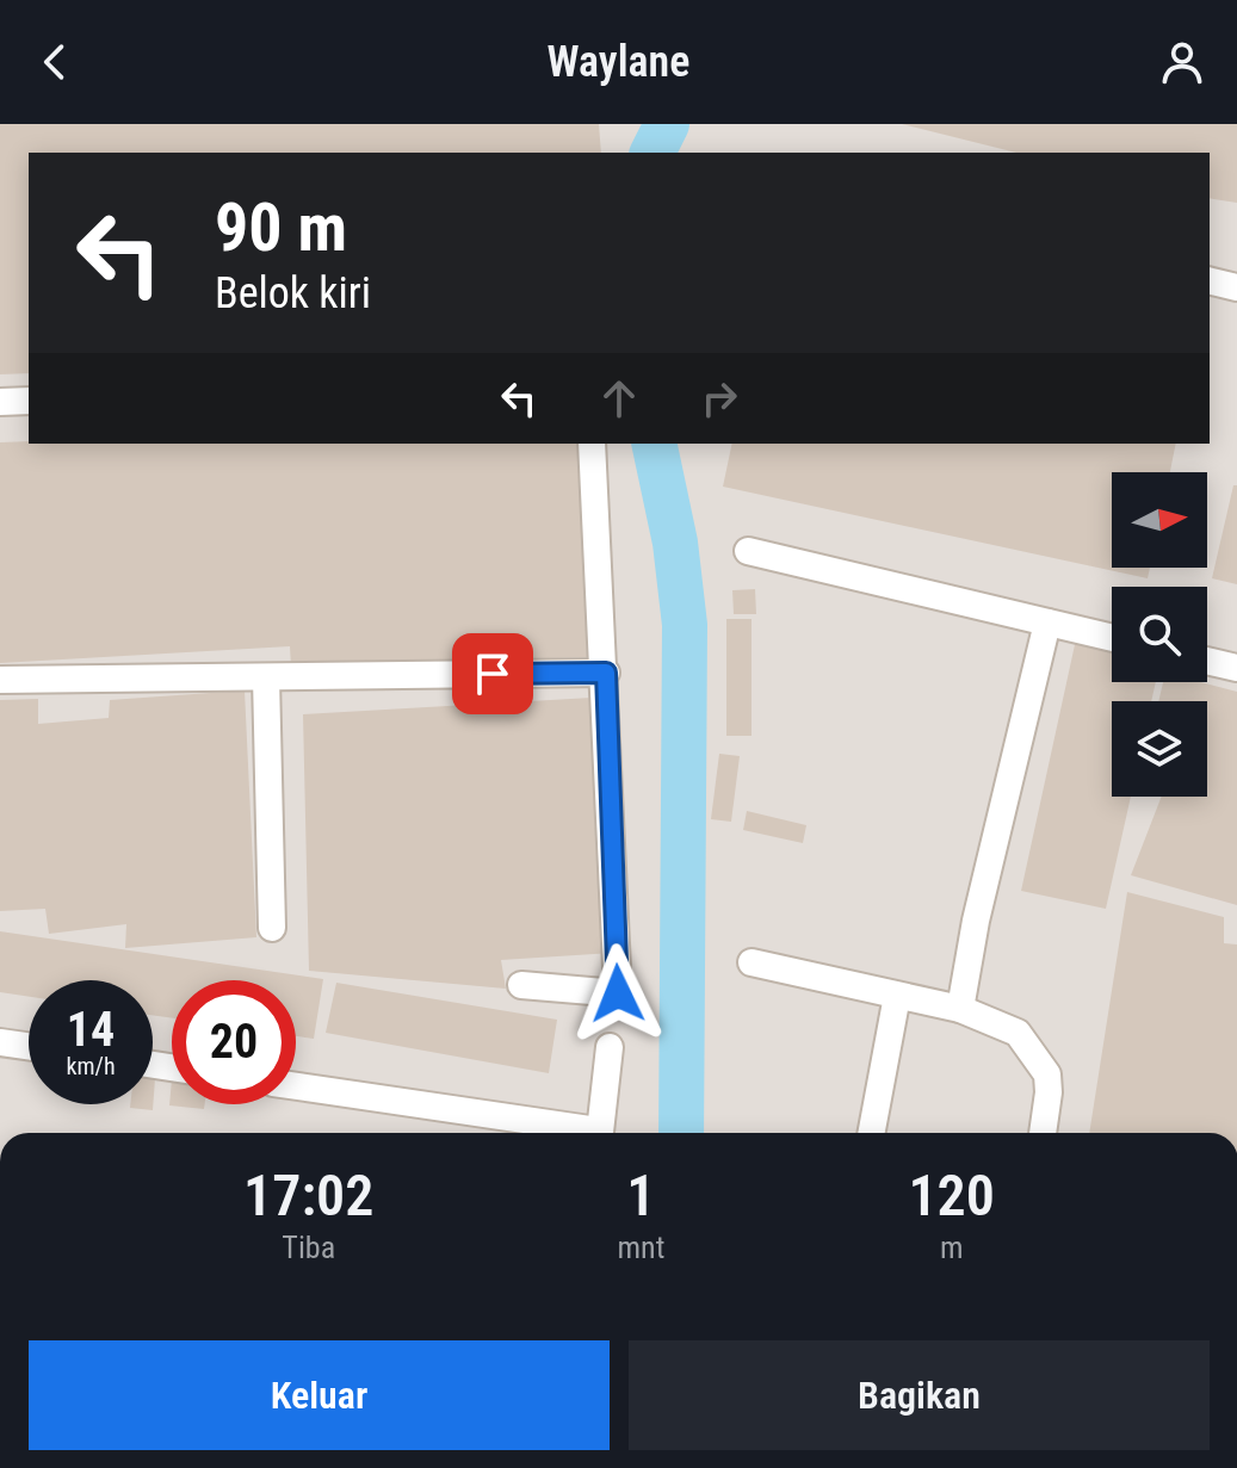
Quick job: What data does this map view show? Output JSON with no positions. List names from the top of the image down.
{
  "north": "right",
  "page": {
    "header": "Waylane",
    "turn": ["90 m", "Belok kiri"],
    "speed": "14 km/h",
    "limit": "20",
    "eta": [
      "17:02",
      "Tiba",
      "1",
      "mnt",
      "120",
      "m"
    ],
    "buttons": ["Keluar", "Bagikan"]
  }
}
